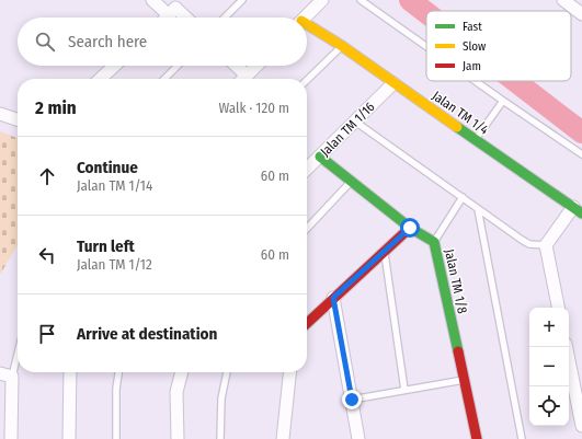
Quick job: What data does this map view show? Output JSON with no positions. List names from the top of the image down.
{
  "streets": {
    "street": ["Jalan TM 1/4", "Jalan TM 1/16", "Jalan TM 1/8"]
  },
  "crossings": [
    ["Jalan TM 1/4", "Jalan TM 1/16"],
    ["Jalan TM 1/16", "Jalan TM 1/8"]
  ],
  "legend": ["Fast", "Slow", "Jam"],
  "page": {
    "search": "Search here",
    "heading": ["2 min", "Walk · 120 m"],
    "list": [
      ["Continue", "Jalan TM 1/14", "60 m"],
      ["Turn left", "Jalan TM 1/12", "60 m"],
      "Arrive at destination"
    ],
    "map_buttons": ["+", "−"]
  }
}
